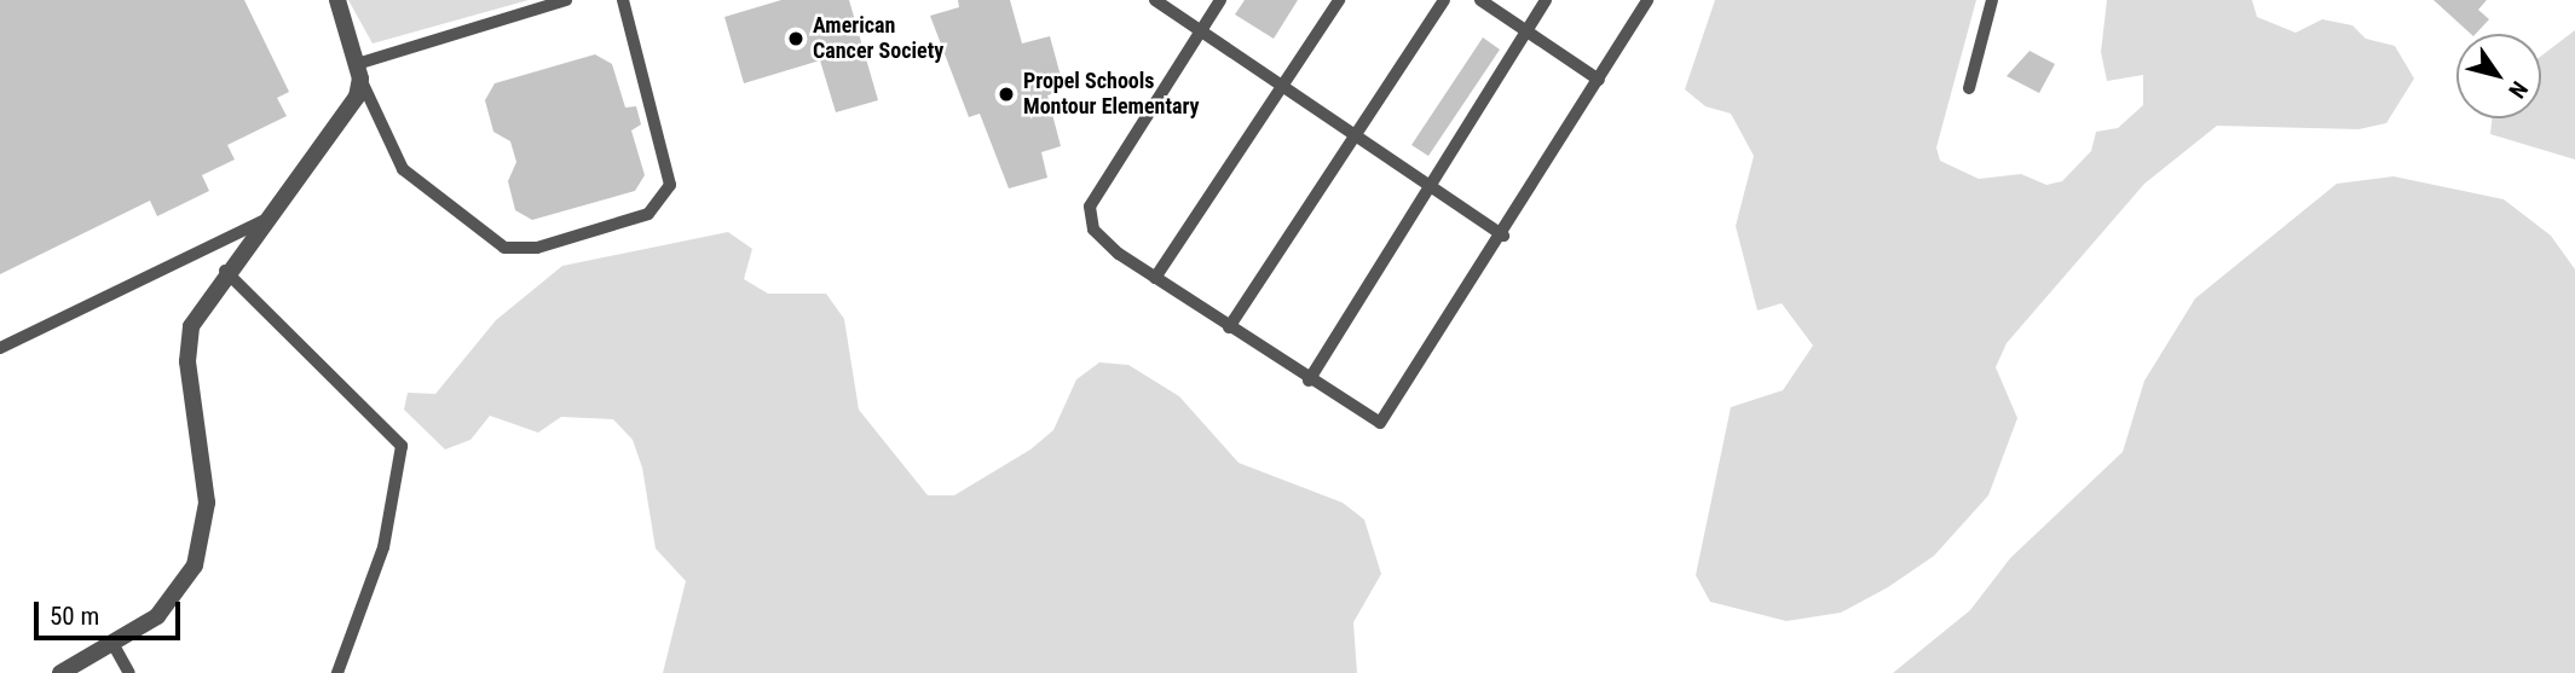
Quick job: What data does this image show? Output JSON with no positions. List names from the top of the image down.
{
  "places": ["American Cancer Society", "Propel Schools Montour Elementary"],
  "scale_bar": "50 m",
  "north": "bottom right"
}
